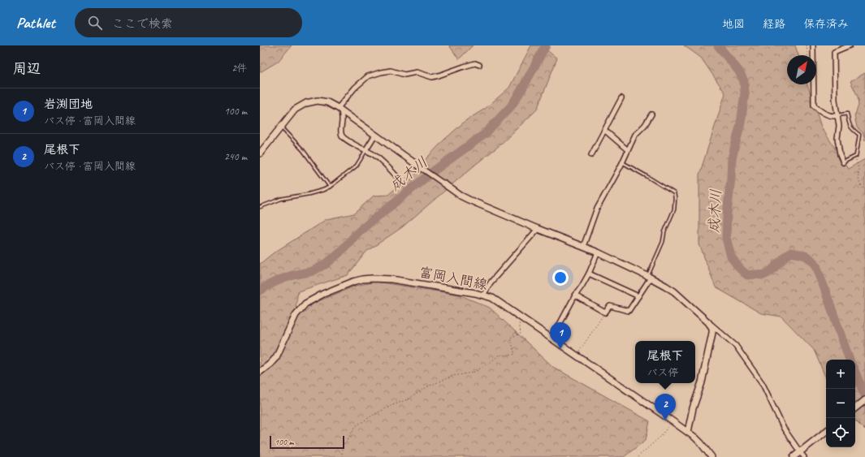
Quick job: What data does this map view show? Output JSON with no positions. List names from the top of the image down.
{
  "streets": {
    "street": ["富岡入間線"]
  },
  "water": ["成木川"],
  "scale_bar": "100 m",
  "north": "top right",
  "page": {
    "header": "Pathlet",
    "search": "ここで検索",
    "nav": ["地図", "経路", "保存済み"],
    "heading": ["周辺", "2件"],
    "list": [
      {
        "mark": "1",
        "name": "岩渕団地",
        "note": "バス停 · 富岡入間線",
        "value": "100 m"
      },
      {
        "mark": "2",
        "name": "尾根下",
        "note": "バス停 · 富岡入間線",
        "value": "240 m"
      }
    ],
    "pins": ["1", "2"],
    "popup": ["尾根下", "バス停"],
    "map_buttons": ["+", "−"],
    "scale": "100 m"
  }
}
